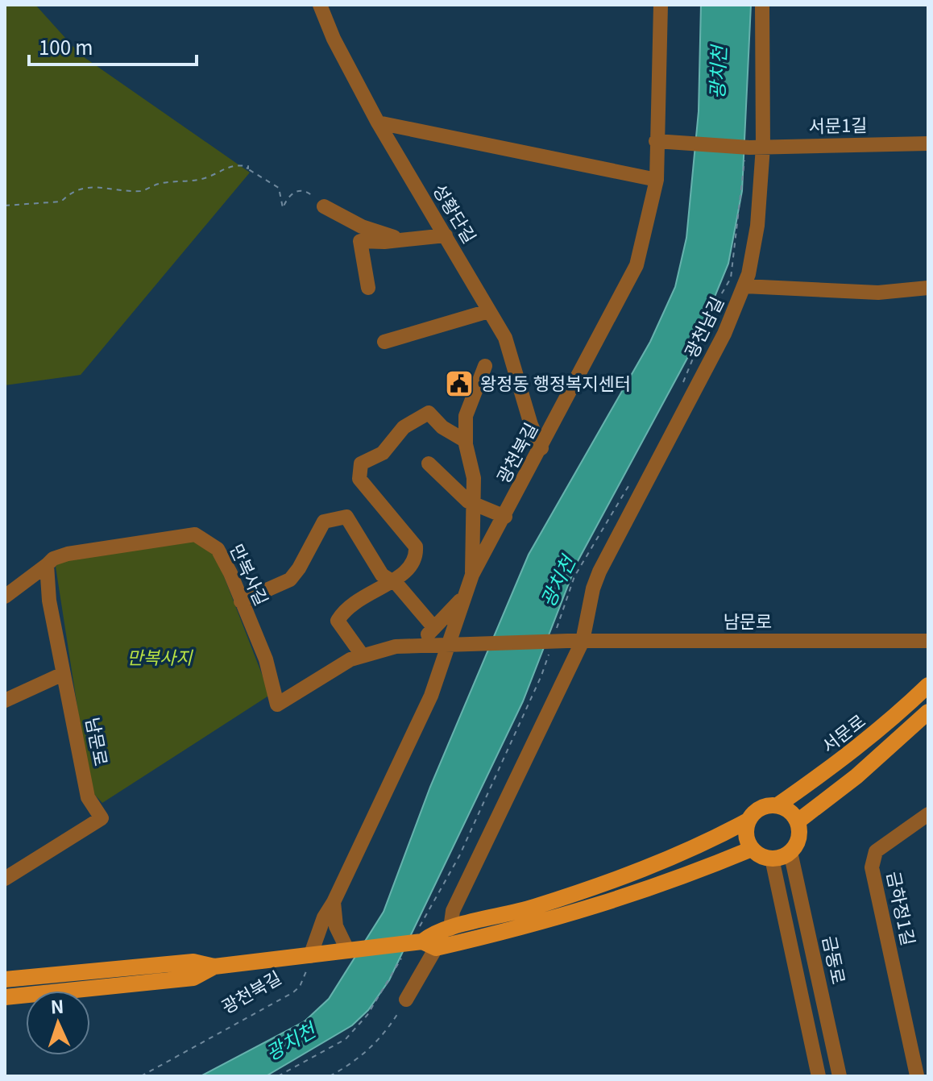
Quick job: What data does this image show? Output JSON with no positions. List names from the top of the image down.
{
  "streets": {
    "main road": ["서문로", "금동로"],
    "street": [
      "서문1길",
      "성황단길",
      "광천남길",
      "광천북길",
      "만복사길",
      "남문로",
      "금하정1길"
    ]
  },
  "crossings": [
    ["서문1길", "광천남길"],
    ["서문1길", "광천북길"],
    ["성황단길", "광천북길"],
    ["광천남길", "남문로"],
    ["광천북길", "남문로"],
    ["만복사길", "남문로"],
    ["서문로", "금동로"]
  ],
  "water": ["광치천"],
  "parks": ["만복사지"],
  "places": {
    "public building": ["왕정동 행정복지센터"]
  },
  "scale_bar": "100 m",
  "north": "top"
}
